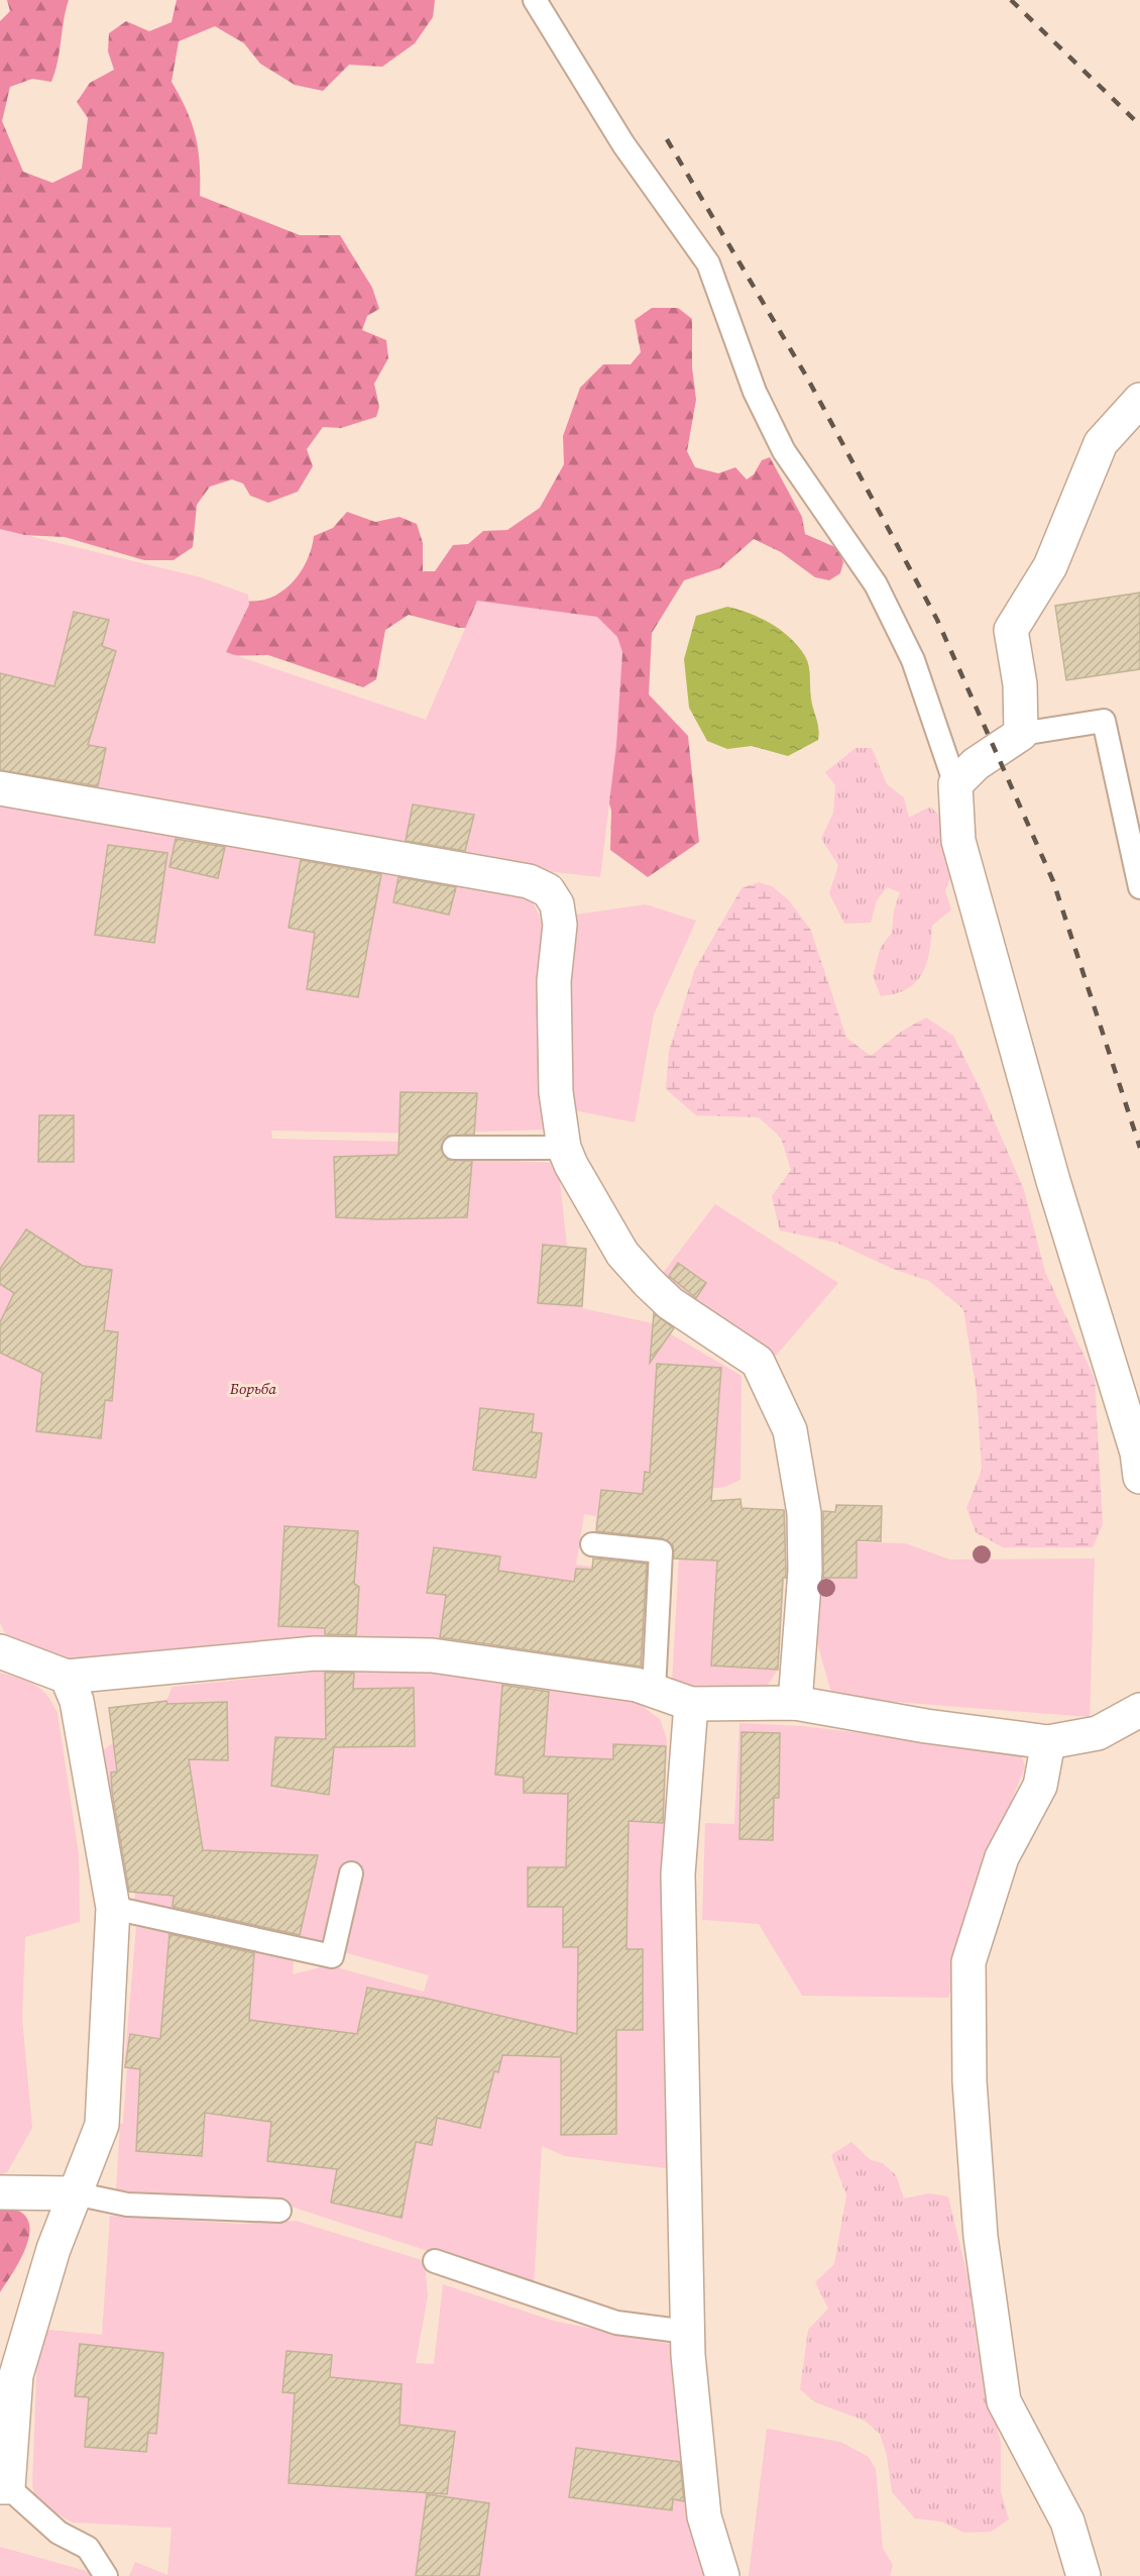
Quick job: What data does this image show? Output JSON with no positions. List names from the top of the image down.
{
  "parks": ["Борьба"]
}
